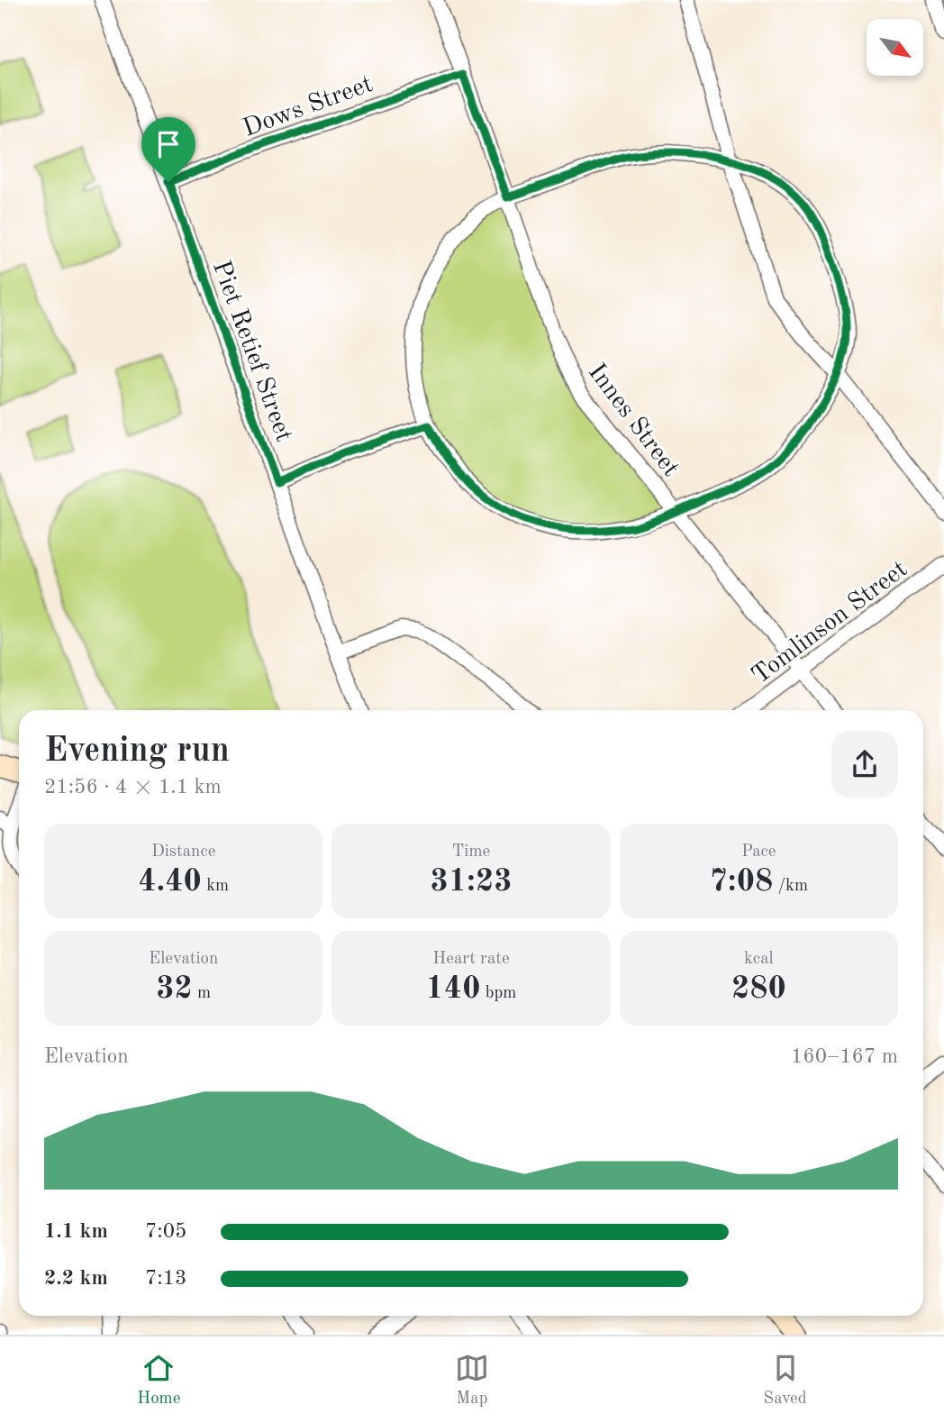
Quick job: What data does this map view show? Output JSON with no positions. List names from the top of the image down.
{
  "streets": {
    "street": [
      "Dows Street",
      "Piet Retief Street",
      "Innes Street",
      "Tomlinson Street"
    ]
  },
  "crossings": [
    ["Dows Street", "Piet Retief Street"],
    ["Dows Street", "Innes Street"],
    ["Innes Street", "Tomlinson Street"]
  ],
  "north": "bottom right",
  "page": {
    "heading": ["Evening run", "21:56 · 4 × 1.1 km"],
    "stats": [
      ["Distance", "4.40 km"],
      ["Time", "31:23"],
      ["Pace", "7:08 /km"],
      ["Elevation", "32 m"],
      ["Heart rate", "140 bpm"],
      ["kcal", "280"]
    ],
    "chart": ["Elevation", "160–167 m"],
    "list": [
      {
        "name": "1.1 km",
        "note": "7:05"
      },
      {
        "name": "2.2 km",
        "note": "7:13"
      }
    ],
    "tabs": ["Home", "Map", "Saved"]
  }
}
